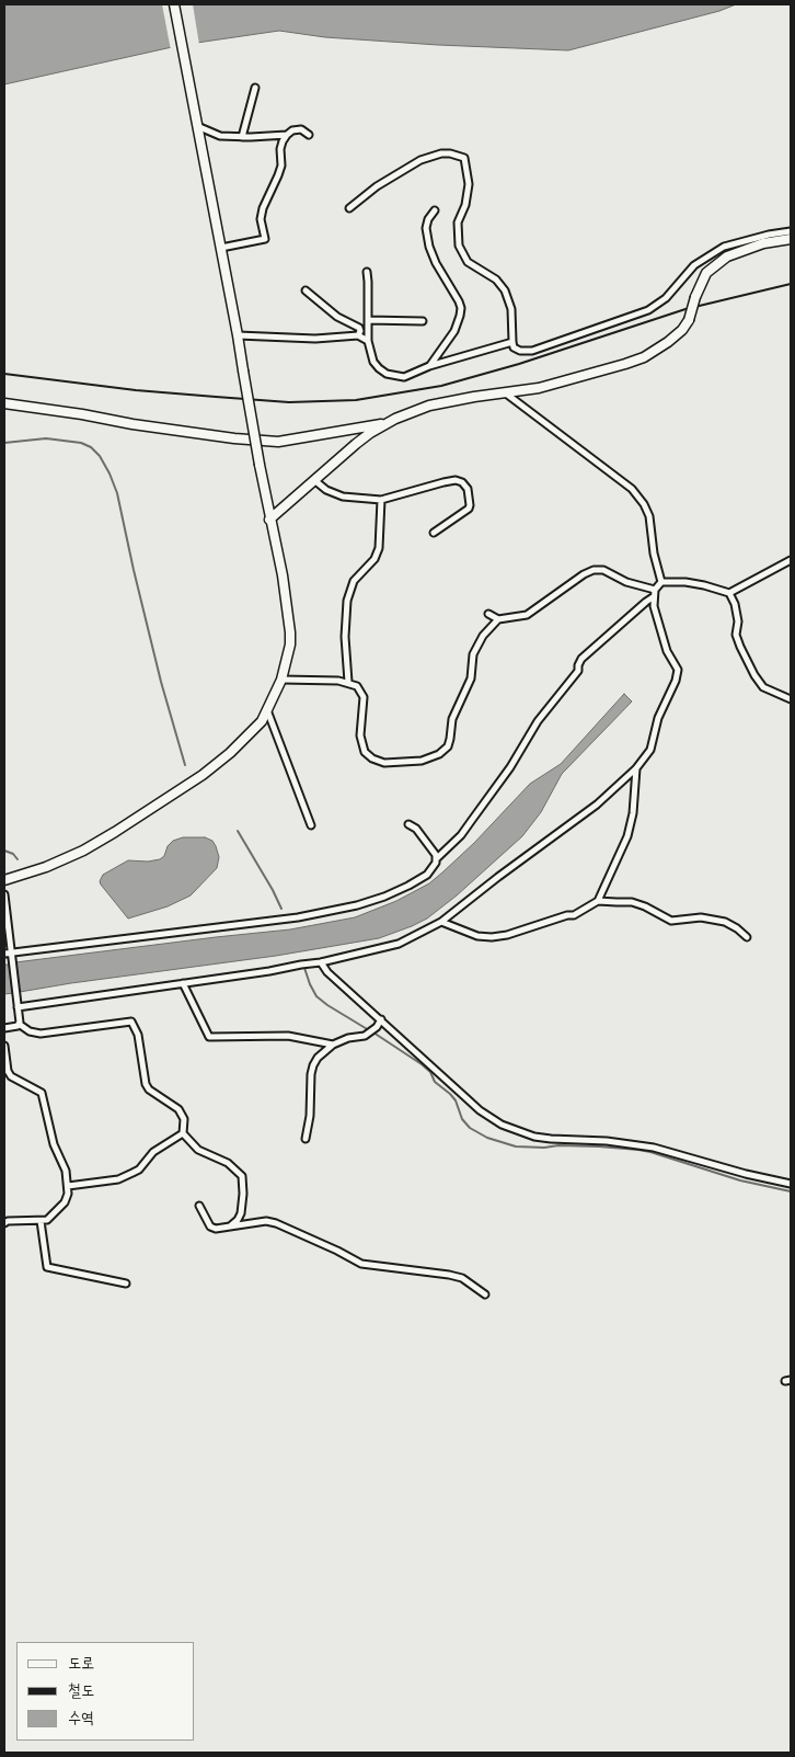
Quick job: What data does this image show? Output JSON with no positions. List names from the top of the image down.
{
  "legend": ["도로", "철도", "수역"]
}
